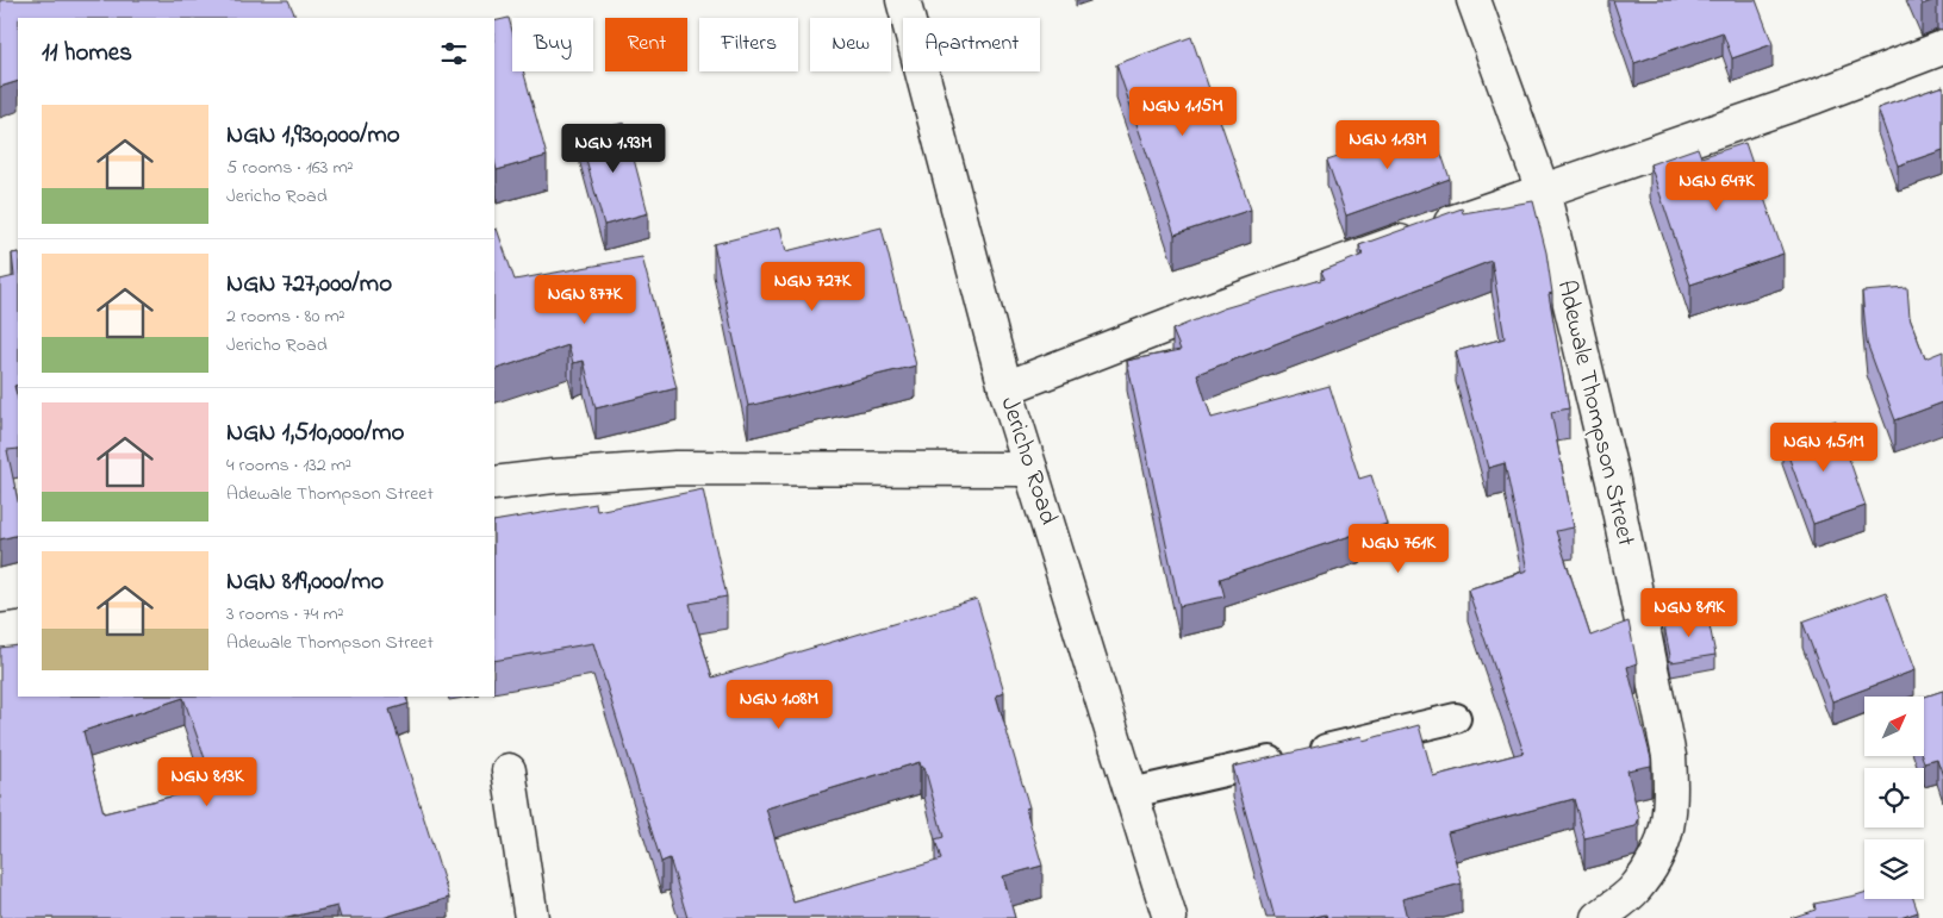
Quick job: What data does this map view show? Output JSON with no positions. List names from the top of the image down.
{
  "streets": {
    "street": ["Adewale Thompson Street", "Jericho Road"]
  },
  "north": "top right",
  "page": {
    "chip": [
      "Buy",
      "Rent",
      "Filters",
      "New",
      "Apartment"
    ],
    "heading": "11 homes",
    "price": [
      "NGN 1.15M",
      "NGN 1.13M",
      "NGN 1.93M",
      "NGN 647K",
      "NGN 727K",
      "NGN 877K",
      "NGN 1.51M",
      "NGN 761K",
      "NGN 819K",
      "NGN 1.08M",
      "NGN 813K"
    ],
    "list": [
      {
        "name": "NGN 1,930,000/mo",
        "note": "5 rooms · 163 m² · Jericho Road"
      },
      {
        "name": "NGN 727,000/mo",
        "note": "2 rooms · 80 m² · Jericho Road"
      },
      {
        "name": "NGN 1,510,000/mo",
        "note": "4 rooms · 132 m² · Adewale Thompson Street"
      },
      {
        "name": "NGN 819,000/mo",
        "note": "3 rooms · 74 m² · Adewale Thompson Street"
      }
    ]
  }
}
